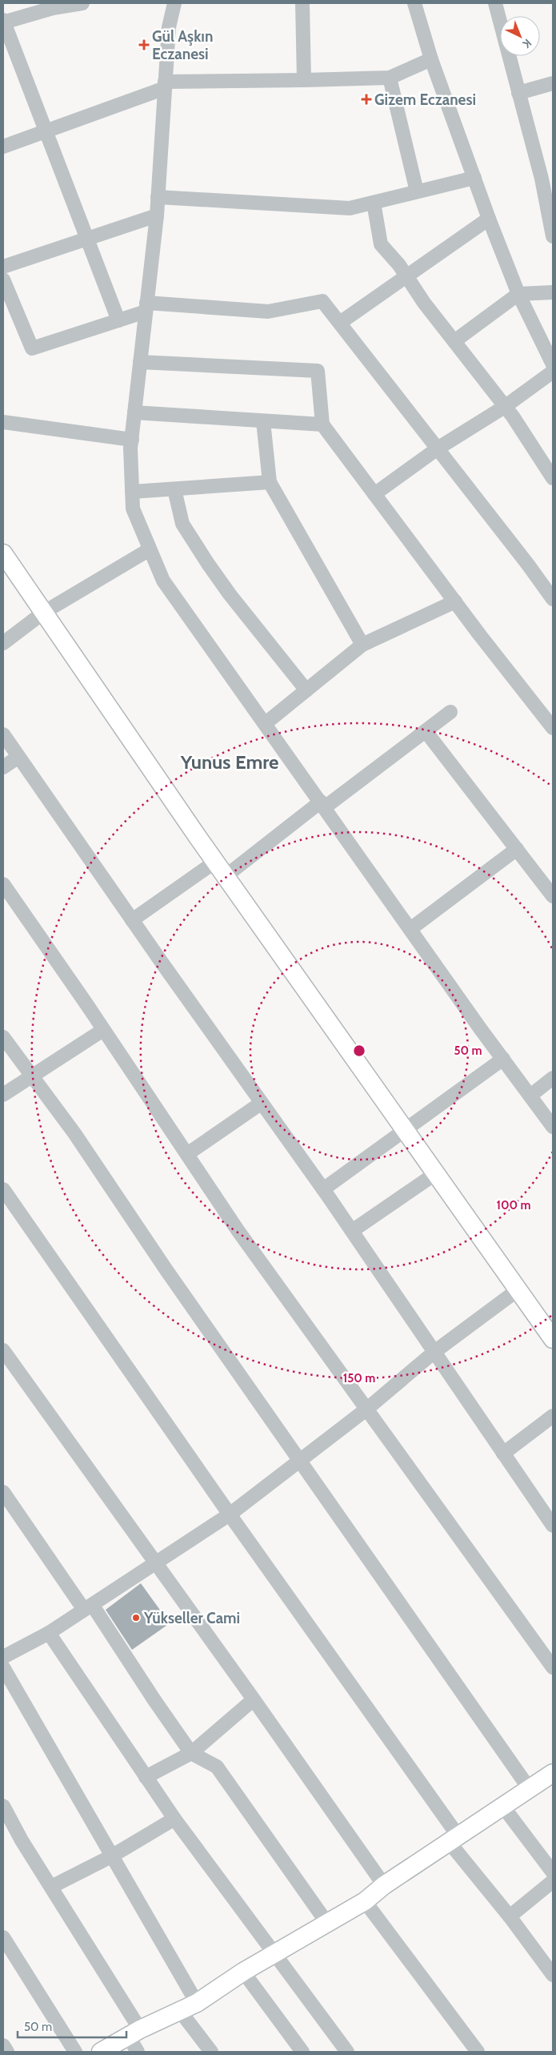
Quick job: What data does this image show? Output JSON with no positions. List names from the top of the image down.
{
  "districts": ["Yunus Emre"],
  "places": {
    "health": ["Gül Aşkın Eczanesi", "Gizem Eczanesi"],
    "other": ["Yükseller Cami"]
  },
  "scale_bar": "50 m",
  "north": "bottom right",
  "rings": ["50 m", "100 m", "150 m"]
}
